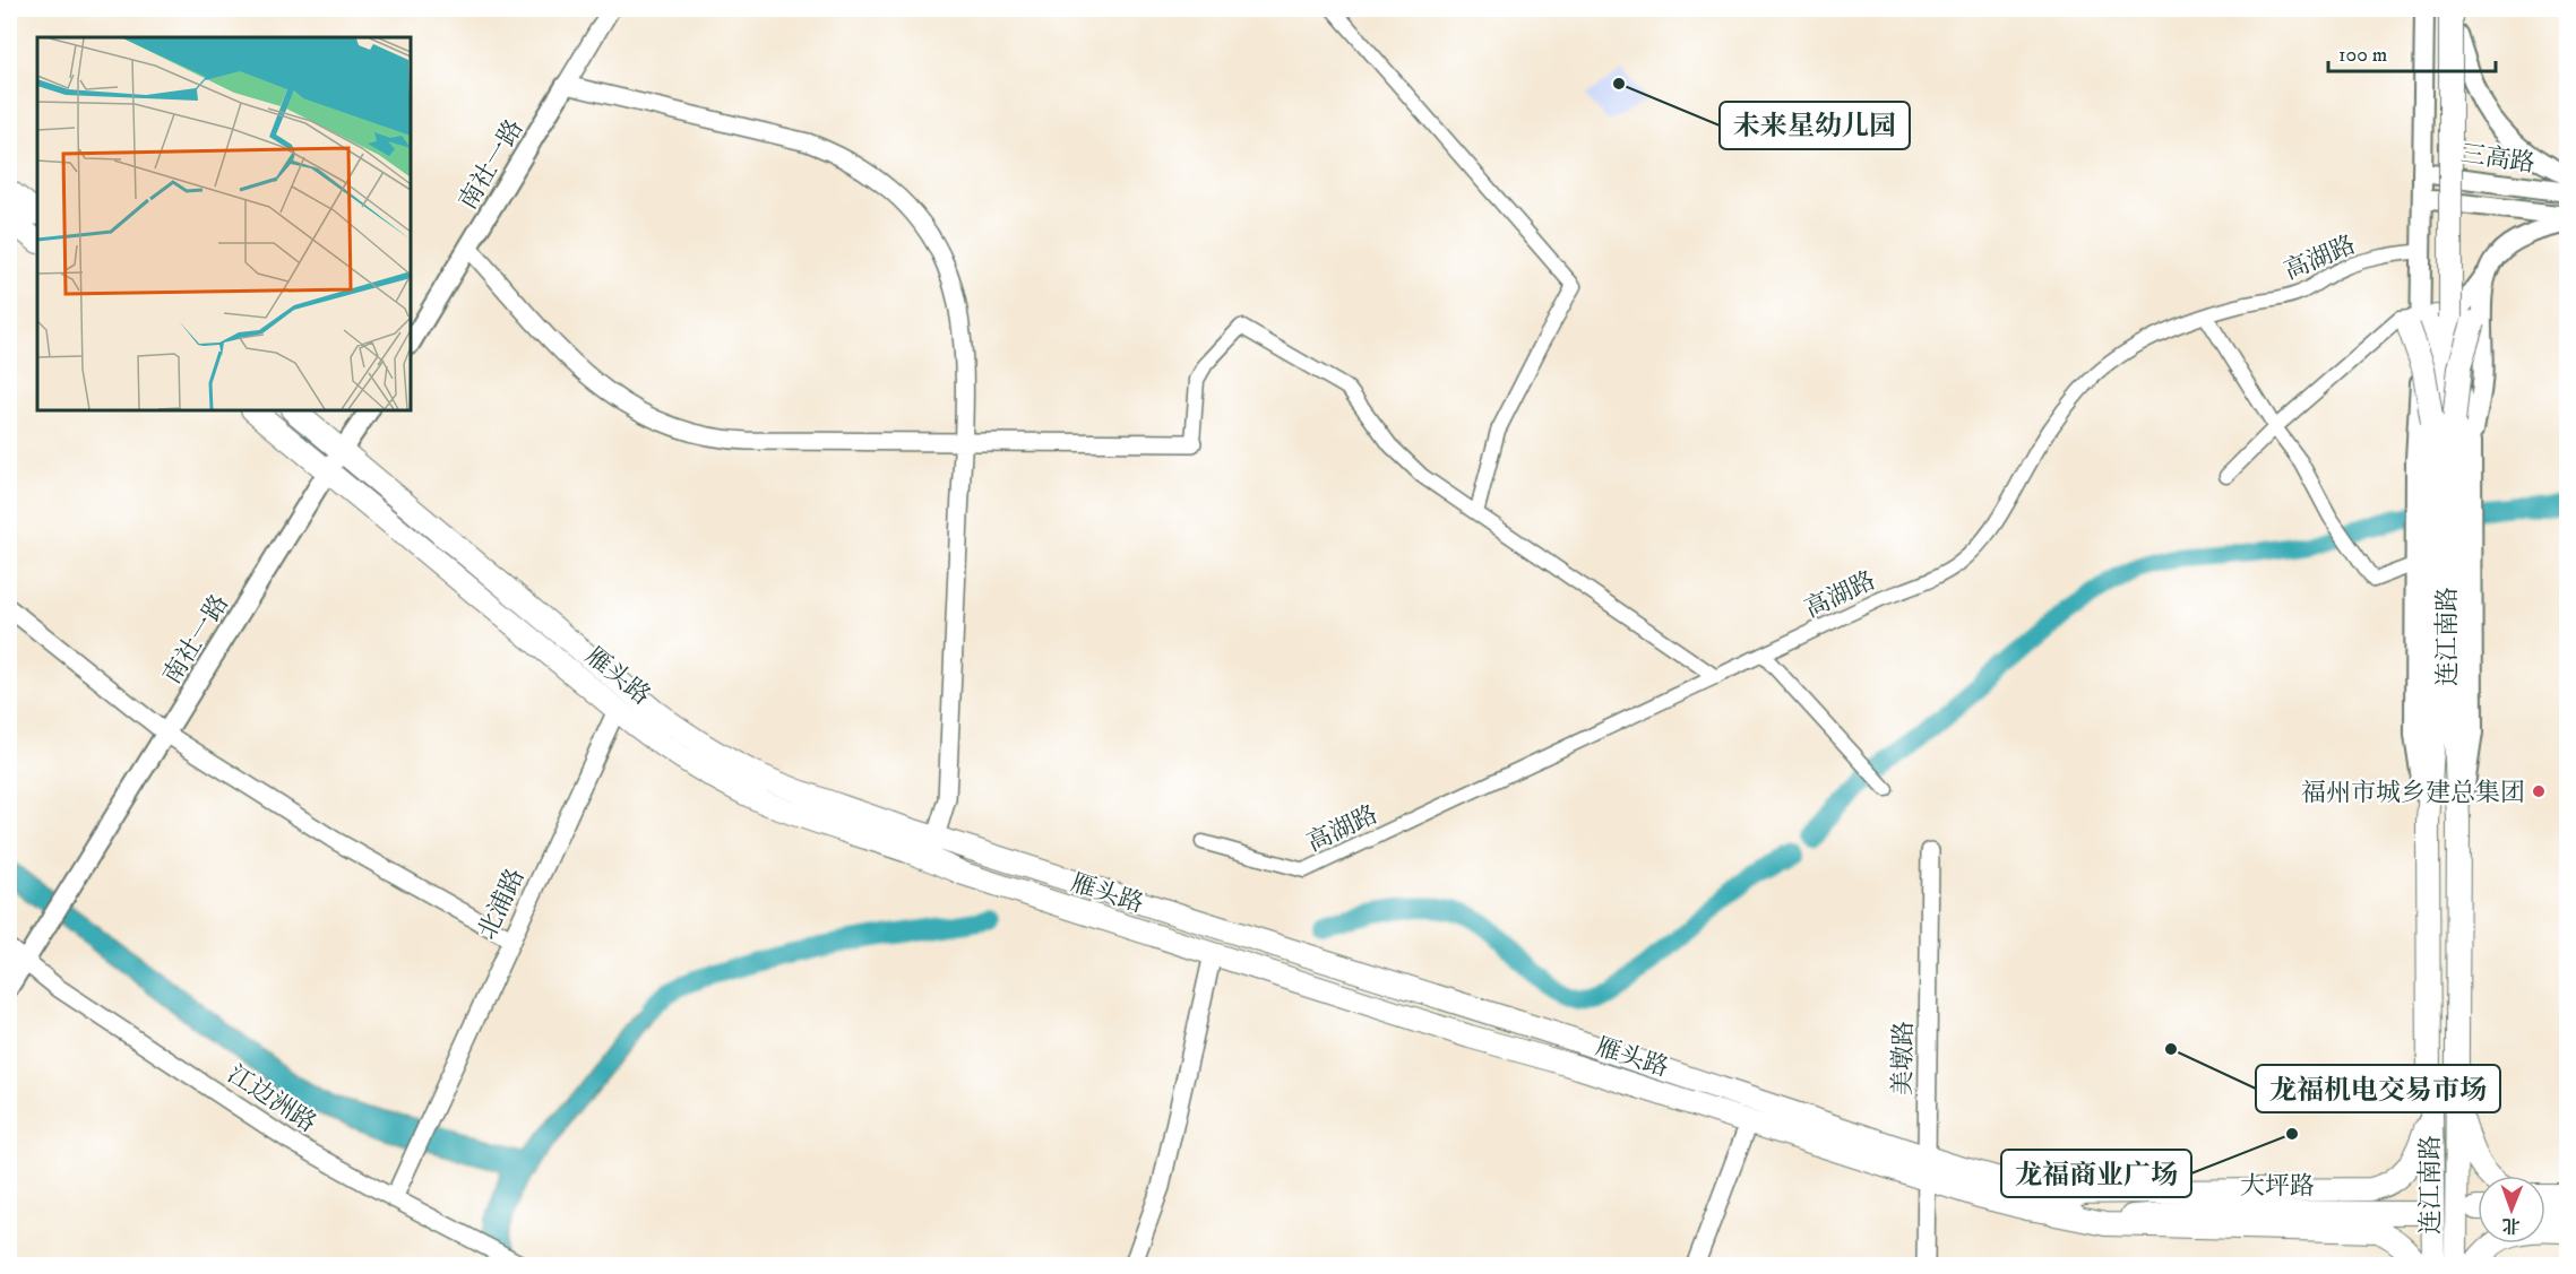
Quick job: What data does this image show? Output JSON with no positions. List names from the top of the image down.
{
  "streets": {
    "main road": [
      "三高路",
      "南社一路",
      "连江南路",
      "雁头路",
      "大坪路"
    ],
    "street": [
      "高湖路",
      "北浦路",
      "美墩路",
      "江边洲路"
    ]
  },
  "crossings": [
    ["三高路", "连江南路"],
    ["南社一路", "雁头路"],
    ["南社一路", "江边洲路"],
    ["高湖路", "连江南路"],
    ["雁头路", "北浦路"],
    ["雁头路", "美墩路"],
    ["雁头路", "大坪路"],
    ["北浦路", "江边洲路"]
  ],
  "places": [
    "未来星幼儿园",
    "福州市城乡建总集团",
    "龙福机电交易市场",
    "龙福商业广场"
  ],
  "scale_bar": "100 m",
  "north": "bottom"
}
